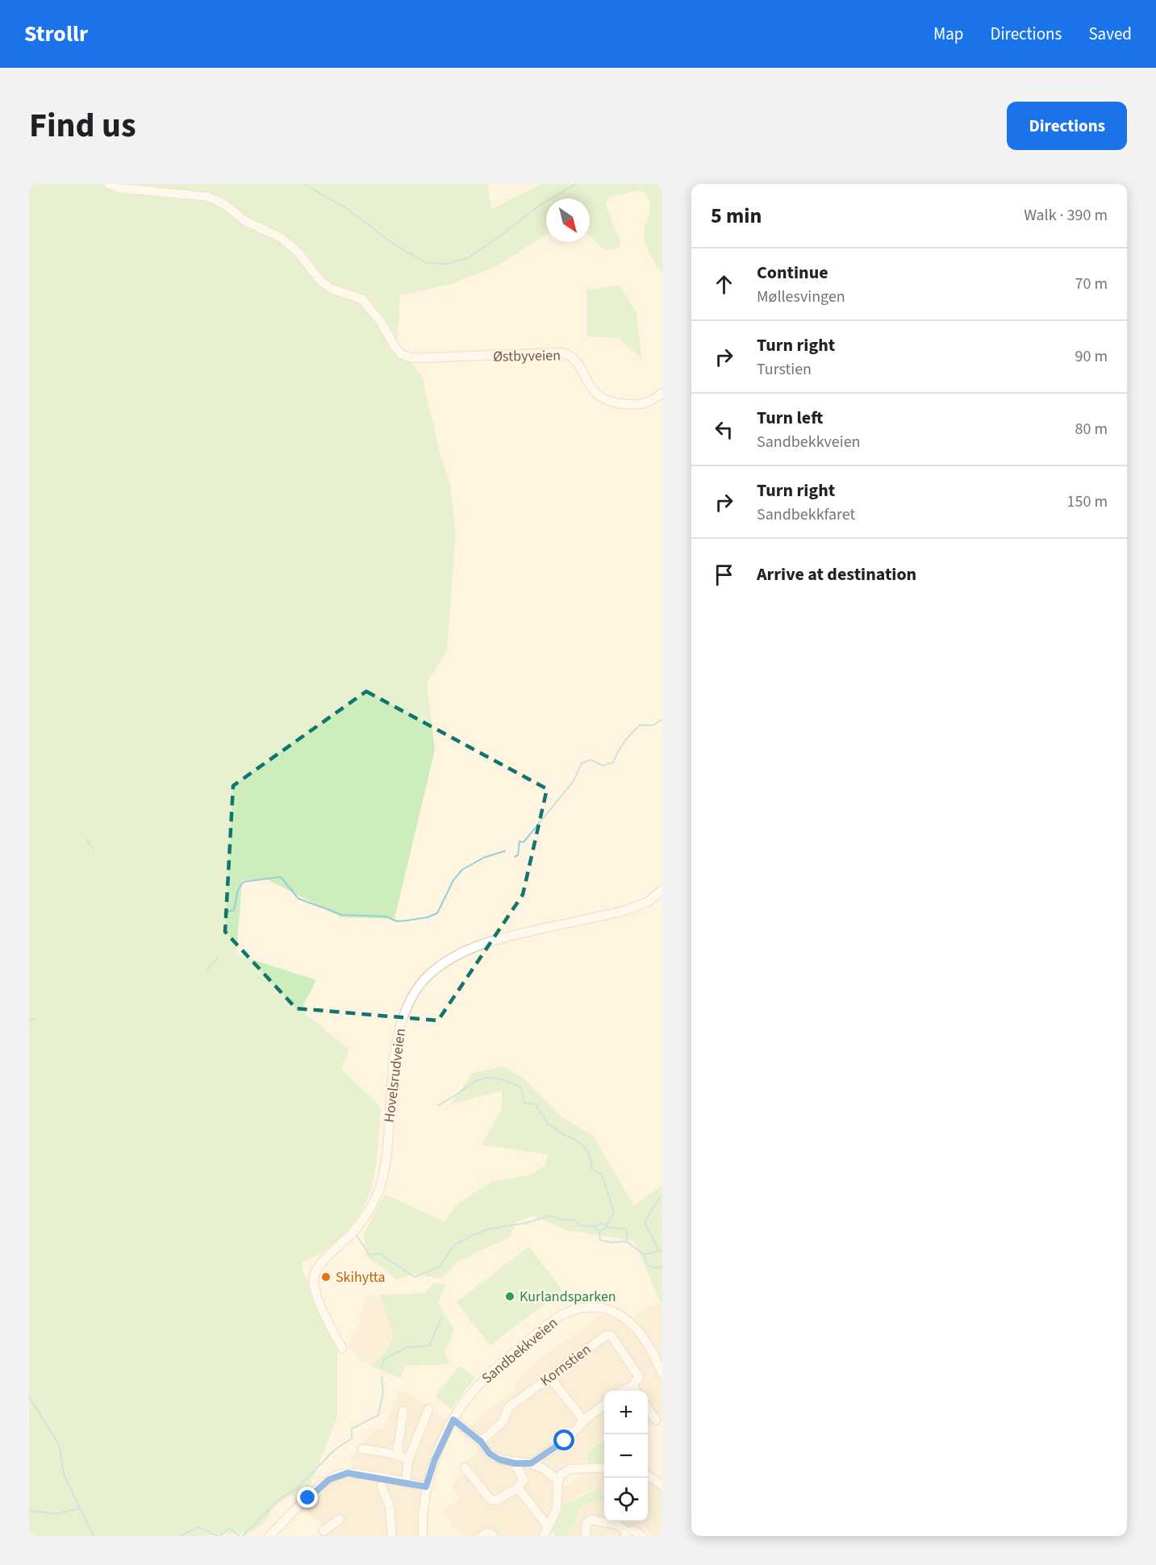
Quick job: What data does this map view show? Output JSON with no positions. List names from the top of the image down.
{
  "streets": {
    "street": [
      "Østbyveien",
      "Hovelsrudveien",
      "Sandbekkveien",
      "Kornstien"
    ]
  },
  "places": ["Skihytta", "Kurlandsparken"],
  "north": "bottom right",
  "page": {
    "header": "Strollr",
    "nav": ["Map", "Directions", "Saved"],
    "title": "Find us",
    "buttons": "Directions",
    "heading": ["5 min", "Walk · 390 m"],
    "list": [
      ["Continue", "Møllesvingen", "70 m"],
      ["Turn right", "Turstien", "90 m"],
      ["Turn left", "Sandbekkveien", "80 m"],
      ["Turn right", "Sandbekkfaret", "150 m"],
      "Arrive at destination"
    ],
    "map_buttons": ["+", "−"]
  }
}
